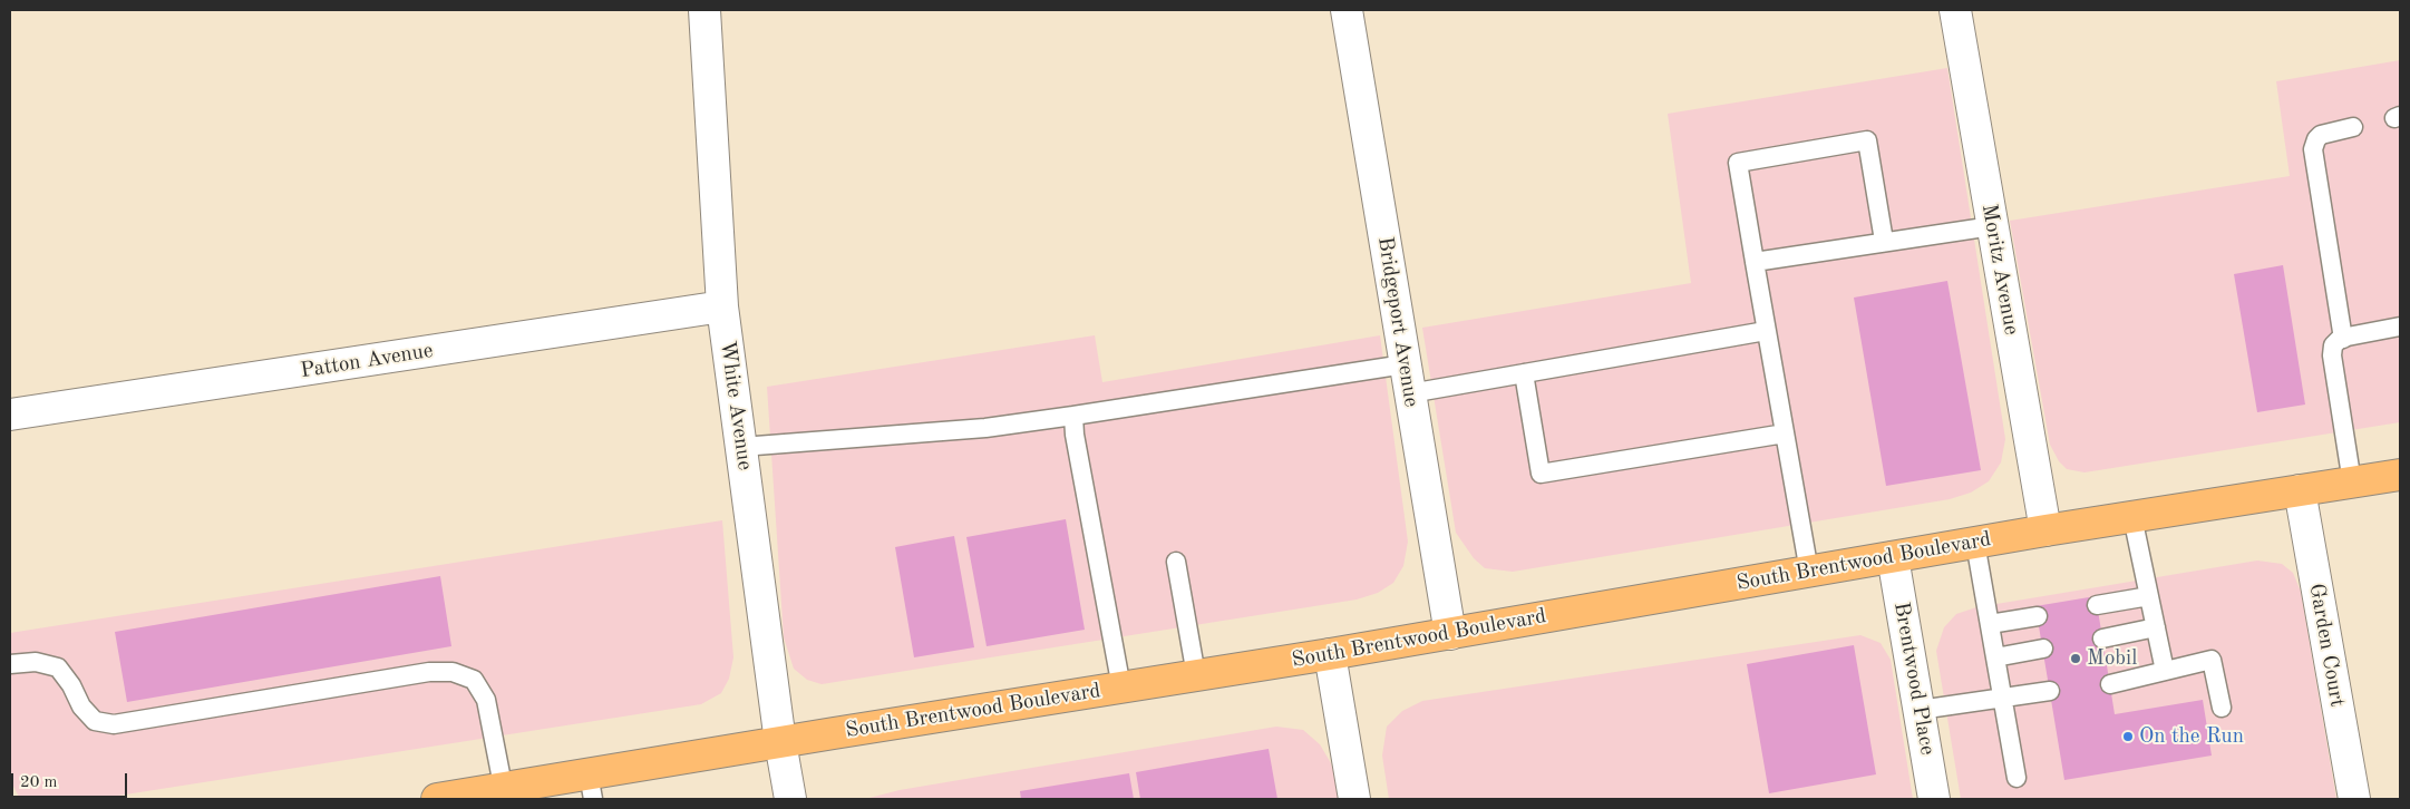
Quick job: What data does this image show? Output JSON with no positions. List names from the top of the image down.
{
  "streets": {
    "main road": ["South Brentwood Boulevard"],
    "street": [
      "Moritz Avenue",
      "Bridgeport Avenue",
      "Patton Avenue",
      "White Avenue",
      "Garden Court",
      "Brentwood Place"
    ]
  },
  "crossings": [
    ["Moritz Avenue", "South Brentwood Boulevard"],
    ["Bridgeport Avenue", "South Brentwood Boulevard"],
    ["Patton Avenue", "White Avenue"],
    ["White Avenue", "South Brentwood Boulevard"],
    ["South Brentwood Boulevard", "Garden Court"],
    ["South Brentwood Boulevard", "Brentwood Place"]
  ],
  "places": ["Mobil", "On the Run"],
  "scale_bar": "20 m"
}
